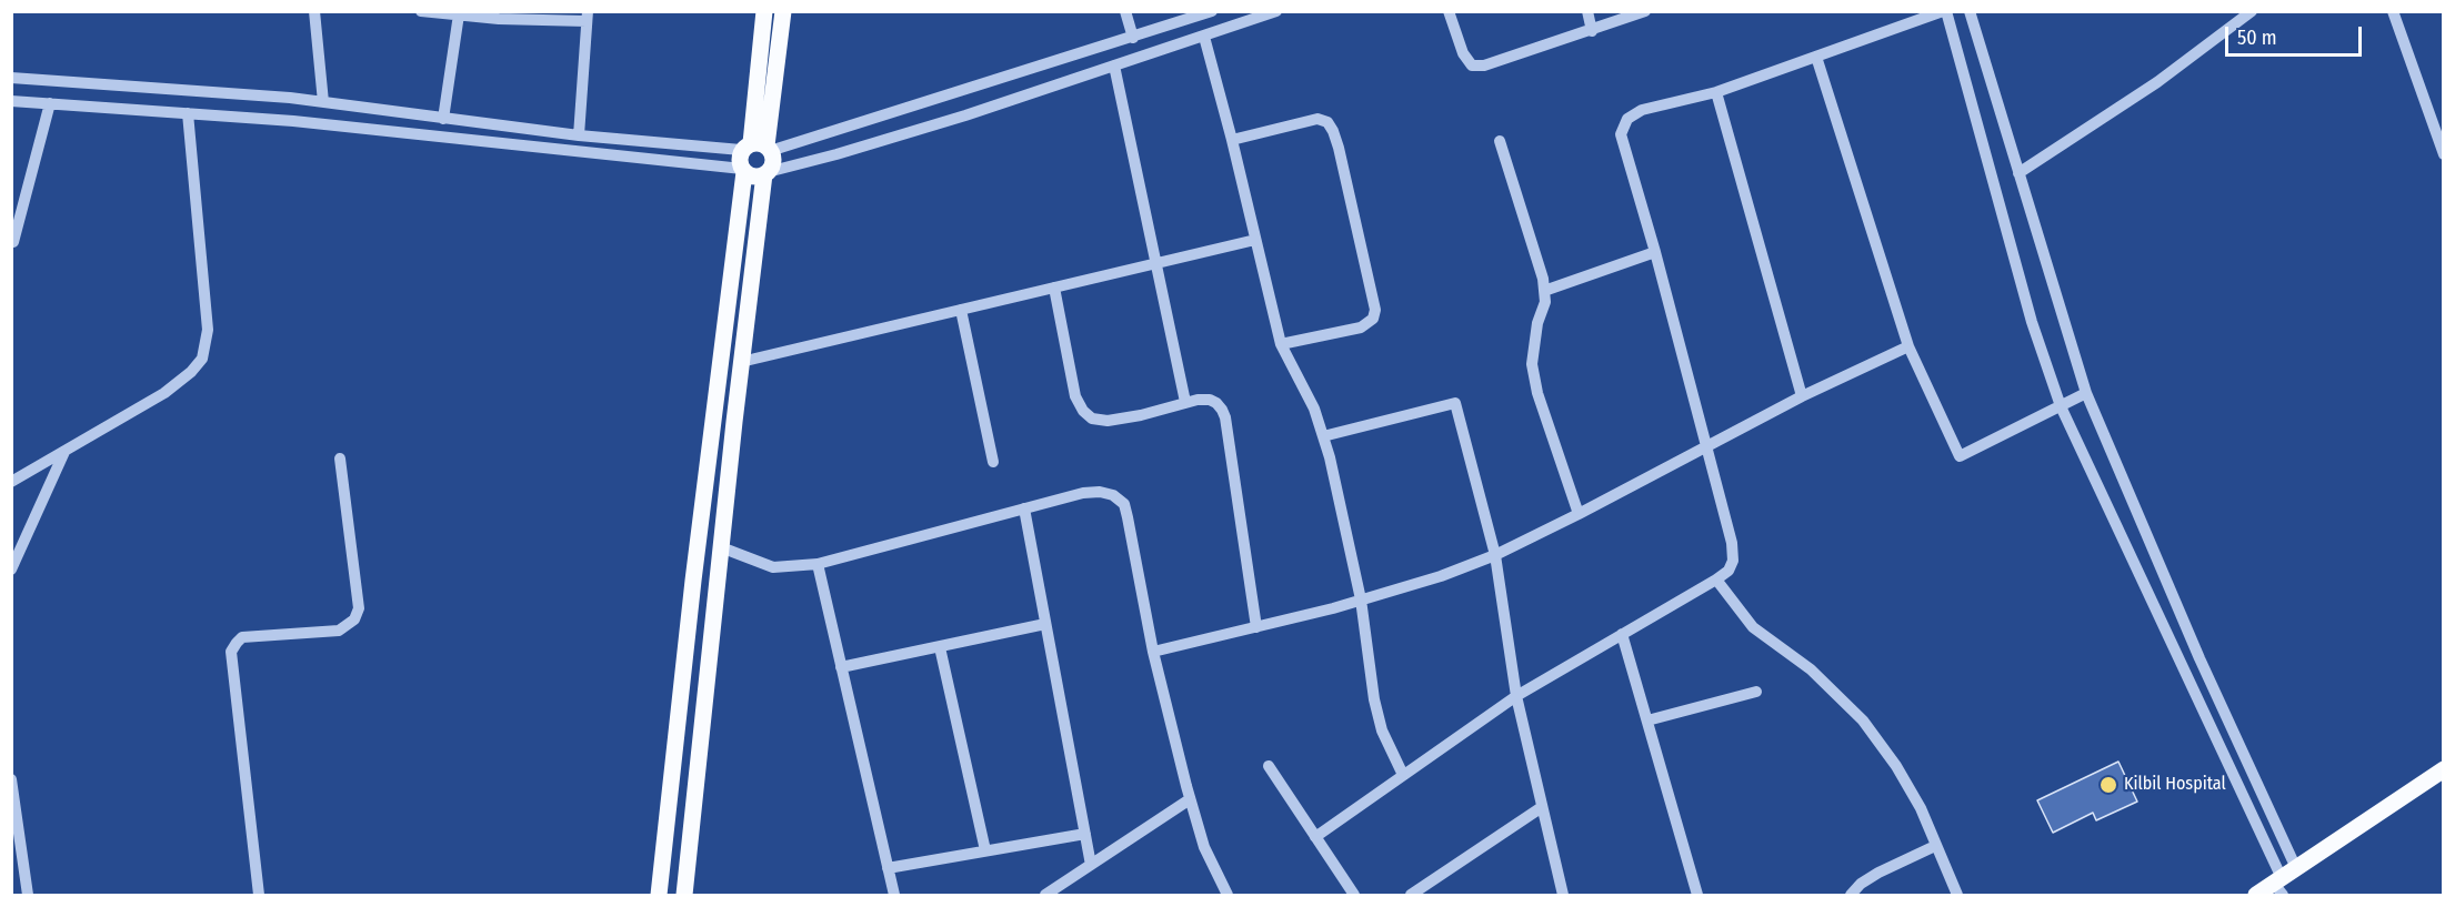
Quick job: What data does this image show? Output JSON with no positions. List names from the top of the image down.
{
  "places": ["Kilbil Hospital"],
  "scale_bar": "50 m"
}
